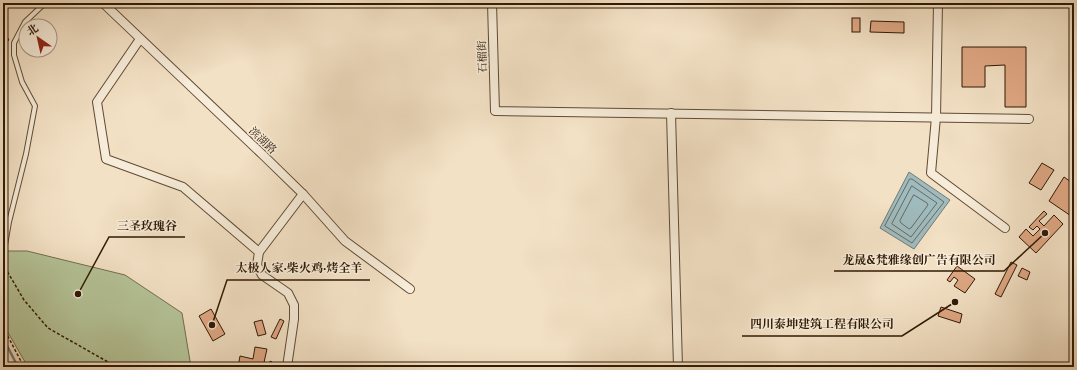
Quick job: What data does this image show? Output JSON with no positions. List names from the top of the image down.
{
  "streets": {
    "street": ["石榴街", "滨湖路"]
  },
  "places": [
    "龙晟&梵雅缘创广告有限公司",
    "三圣玫瑰谷",
    "四川泰坤建筑工程有限公司",
    "太极人家·柴火鸡·烤全羊"
  ],
  "north": "top left"
}
